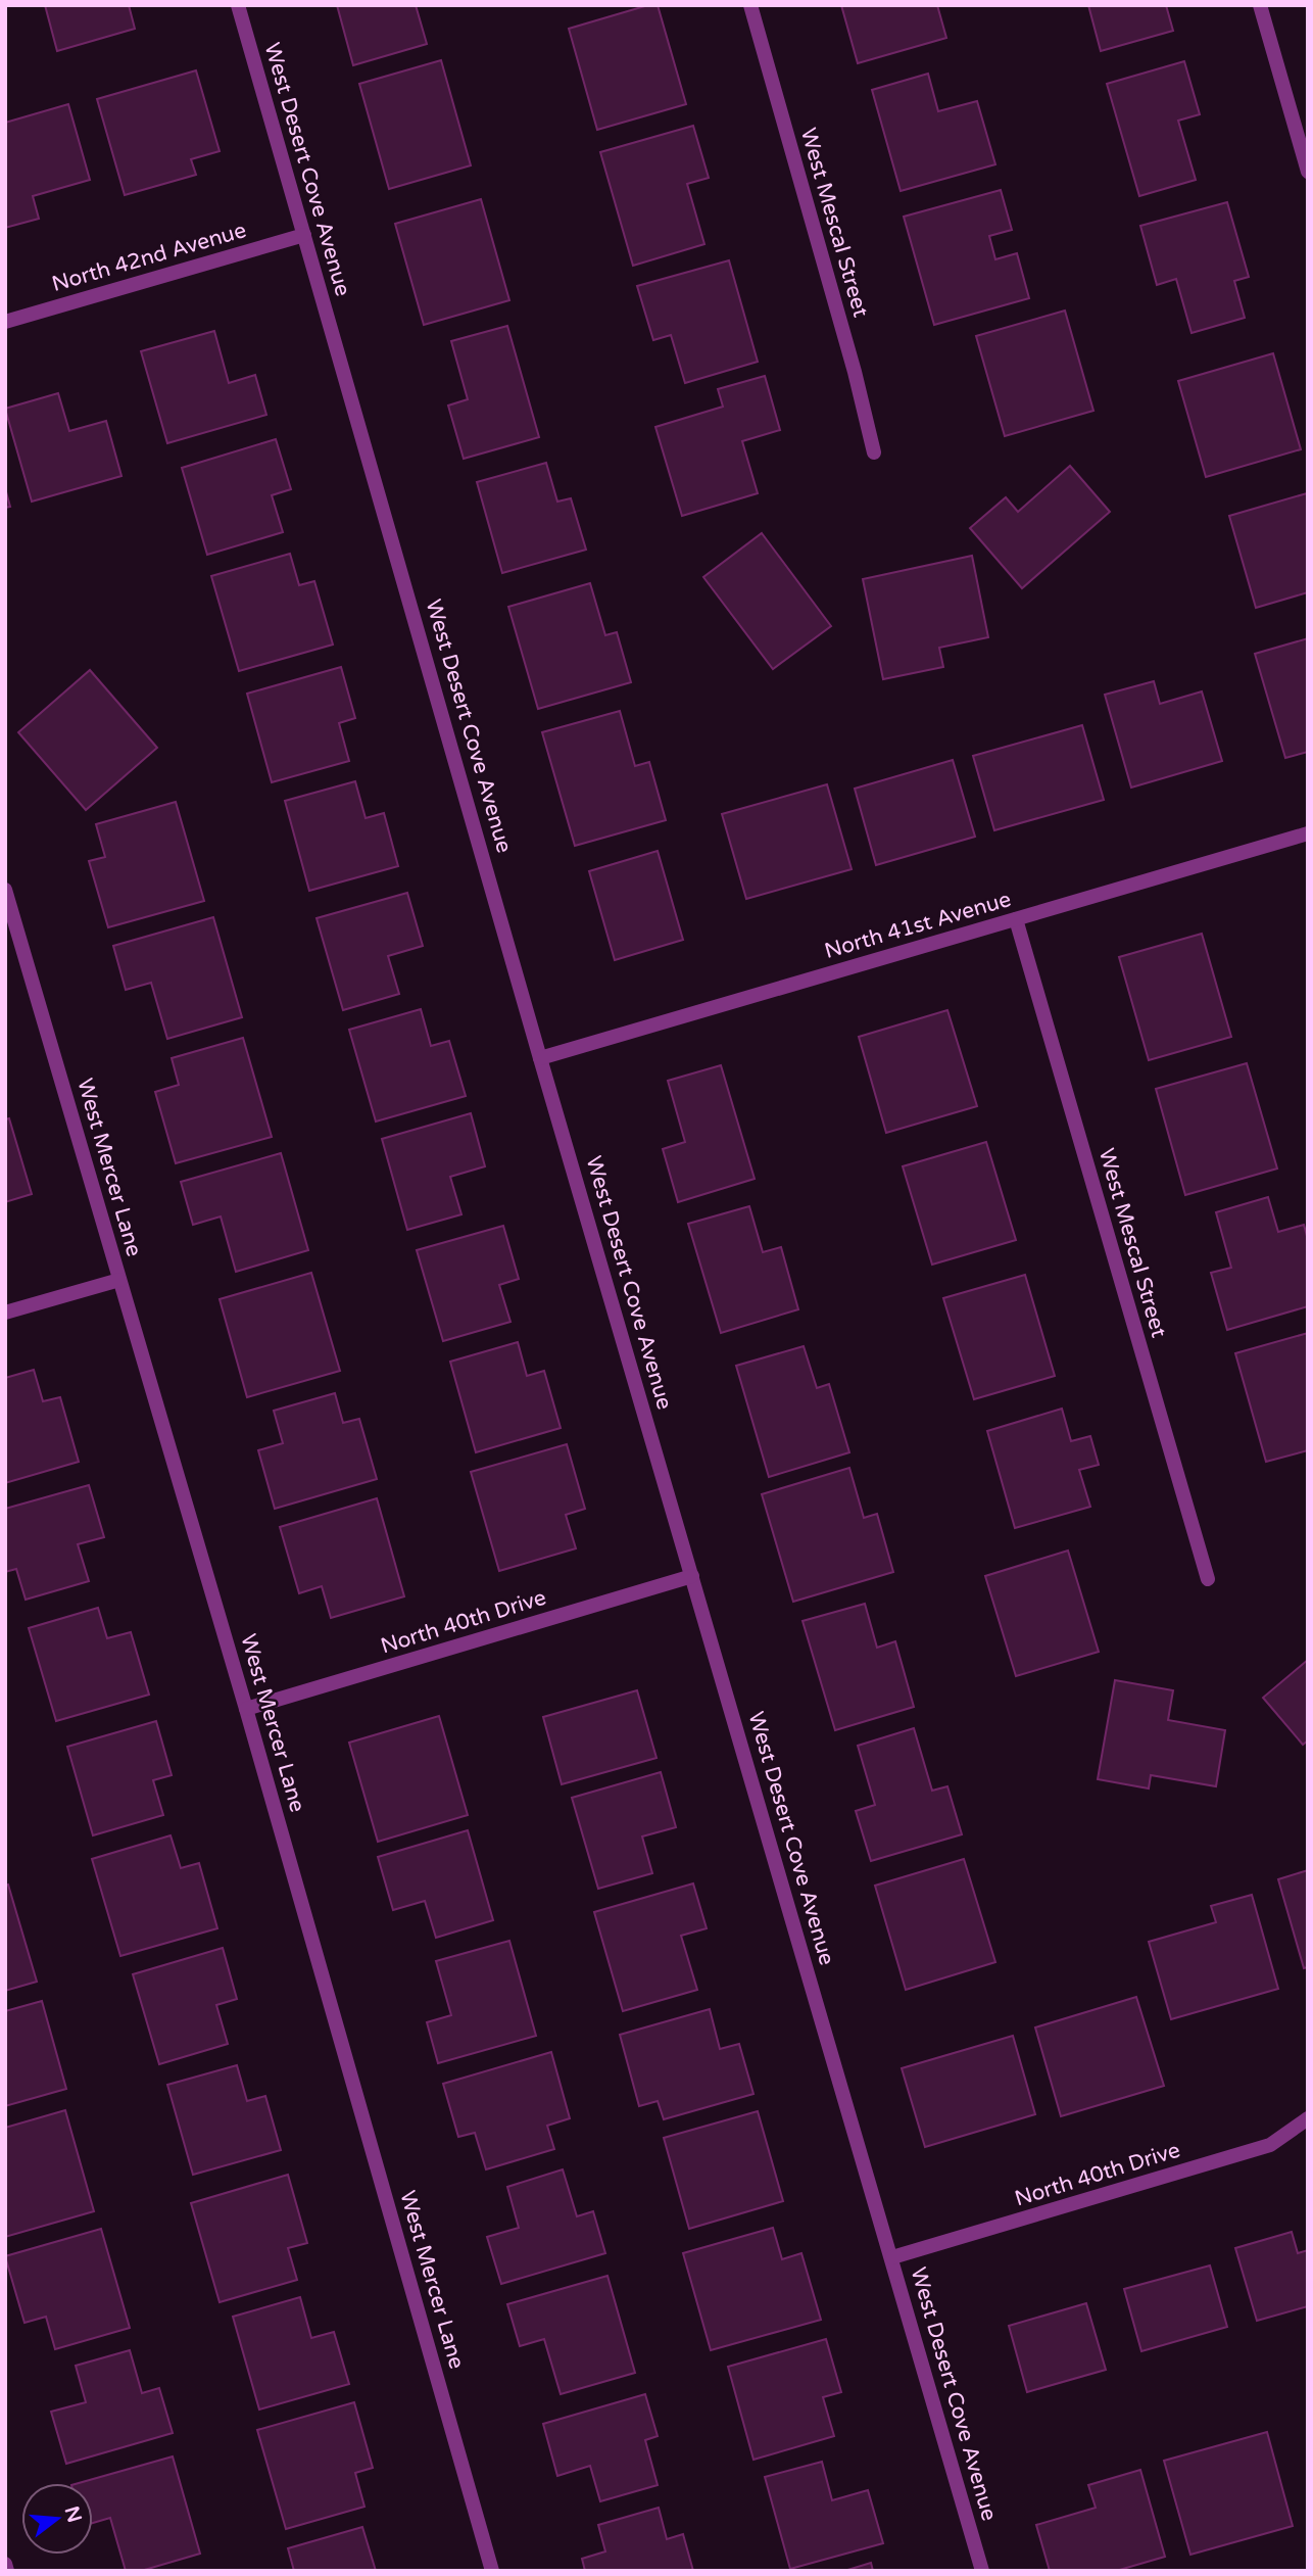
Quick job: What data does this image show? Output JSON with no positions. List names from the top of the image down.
{
  "streets": {
    "street": [
      "West Desert Cove Avenue",
      "West Mescal Street",
      "North 42nd Avenue",
      "North 41st Avenue",
      "West Mercer Lane",
      "North 40th Drive"
    ]
  },
  "crossings": [
    ["West Desert Cove Avenue", "North 42nd Avenue"],
    ["West Desert Cove Avenue", "North 41st Avenue"],
    ["West Desert Cove Avenue", "North 40th Drive"],
    ["West Mescal Street", "North 41st Avenue"],
    ["West Mercer Lane", "North 40th Drive"]
  ],
  "north": "right"
}
